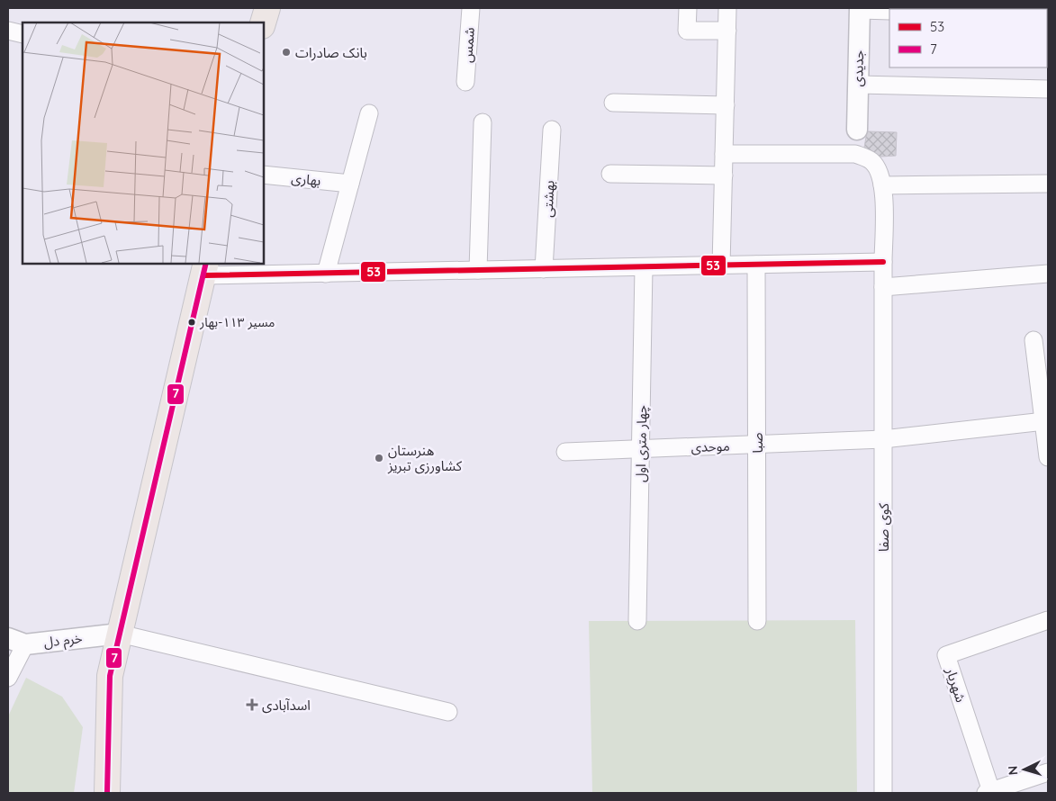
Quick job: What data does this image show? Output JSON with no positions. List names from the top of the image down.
{
  "streets": {
    "street": [
      "شمس",
      "جدیدی",
      "بهاری",
      "بهشتی",
      "صبا",
      "چهار متری اول",
      "موحدی",
      "کوی صفا",
      "خرم دل",
      "شهریار"
    ]
  },
  "crossings": [
    ["صبا", "موحدی"],
    ["چهار متری اول", "موحدی"],
    ["موحدی", "کوی صفا"]
  ],
  "places": {
    "other": ["بانک صادرات", "مسیر ۱۱۳-بهار", "هنرستان کشاورزی تبریز"],
    "health": ["اسدآبادی"]
  },
  "lines": ["transit line 53", "transit line 7"],
  "legend": ["53", "7"],
  "north": "left"
}
